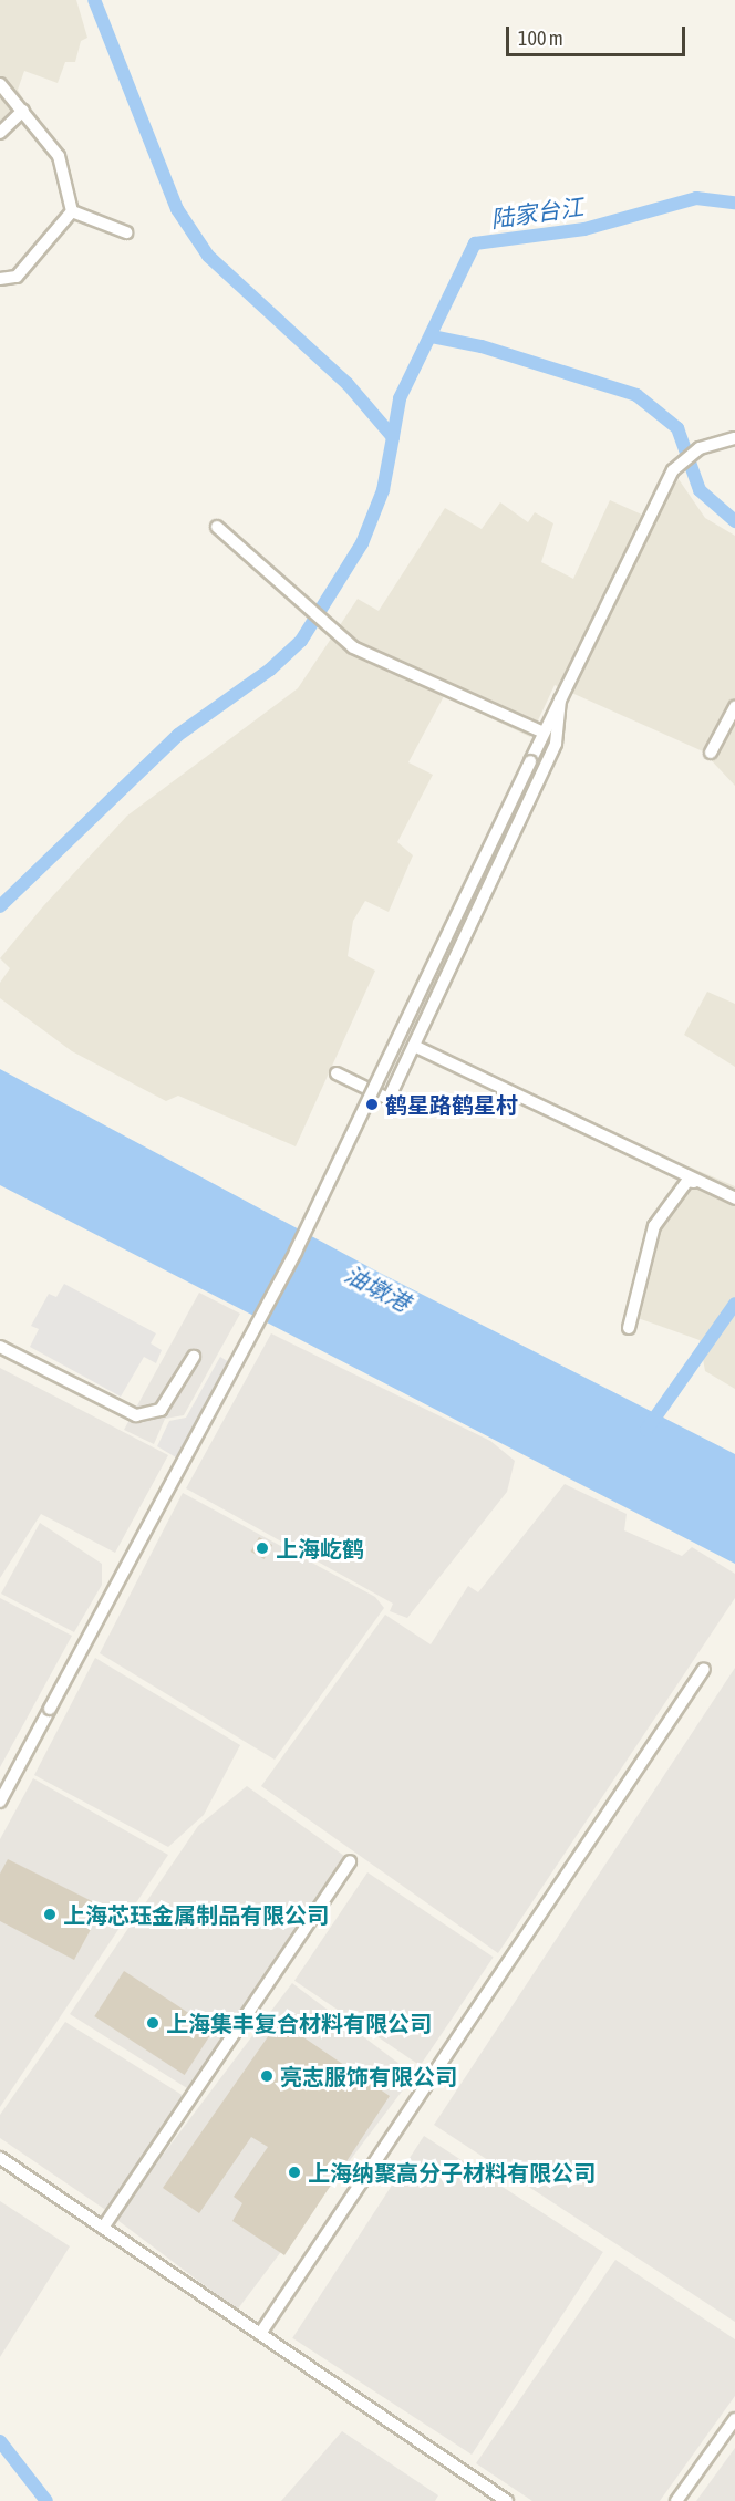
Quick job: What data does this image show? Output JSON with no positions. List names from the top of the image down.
{
  "water": ["陆家台江", "油墩港"],
  "places": [
    "鹤星路鹤星村",
    "上海屹鹤",
    "上海芯珏金属制品有限公司",
    "上海集丰复合材料有限公司",
    "亮志服饰有限公司",
    "上海纳聚高分子材料有限公司"
  ],
  "scale_bar": "100 m"
}
